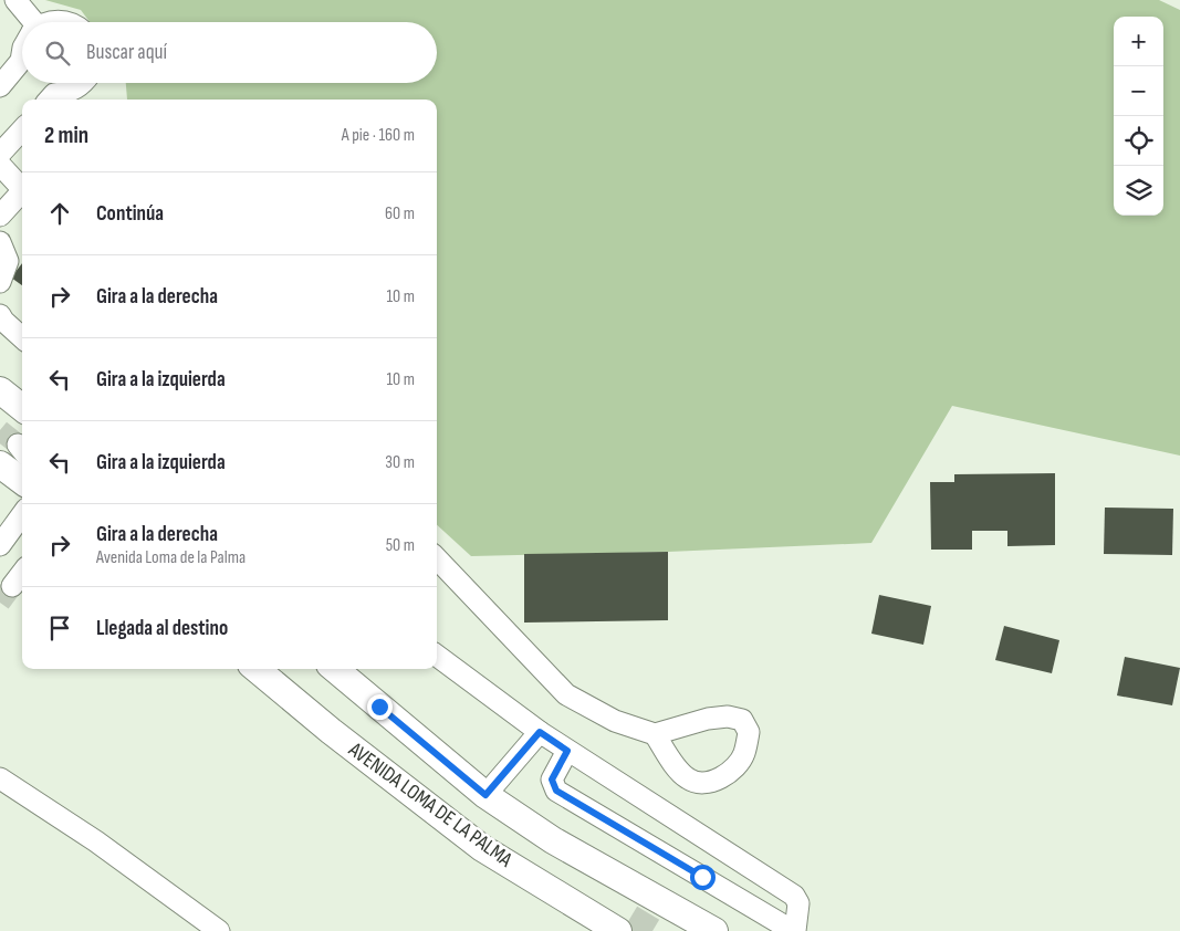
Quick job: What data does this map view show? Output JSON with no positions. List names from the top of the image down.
{
  "streets": {
    "main road": ["AVENIDA LOMA DE LA PALMA"]
  },
  "page": {
    "map_buttons": ["+", "−"],
    "search": "Buscar aquí",
    "heading": ["2 min", "A pie · 160 m"],
    "list": [
      ["Continúa", "60 m"],
      ["Gira a la derecha", "10 m"],
      ["Gira a la izquierda", "10 m"],
      ["Gira a la izquierda", "30 m"],
      ["Gira a la derecha", "Avenida Loma de la Palma", "50 m"],
      "Llegada al destino"
    ]
  }
}
